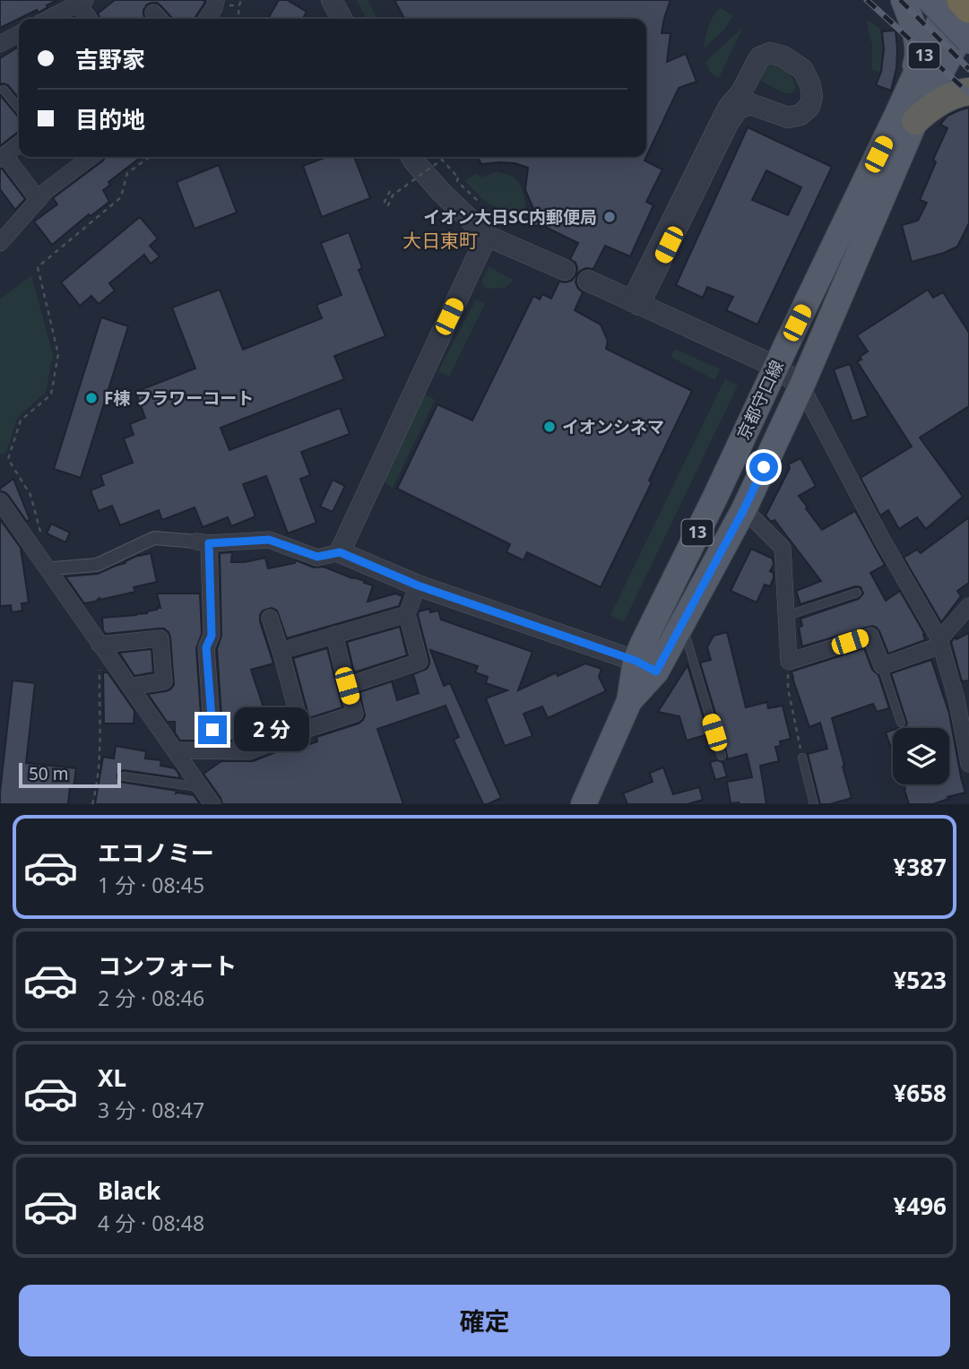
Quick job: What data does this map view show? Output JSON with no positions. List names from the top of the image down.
{
  "streets": {
    "main road": ["13", "京都守口線"]
  },
  "districts": ["大日東町"],
  "places": ["イオン大日SC内郵便局", "F棟 フラワーコート", "イオンシネマ"],
  "scale_bar": "50 m",
  "page": {
    "banner": ["吉野家", "目的地"],
    "bubble": "2 分",
    "scale": "50 m",
    "list": [
      {
        "name": "エコノミー",
        "note": "1 分 · 08:45",
        "value": "¥387"
      },
      {
        "name": "コンフォート",
        "note": "2 分 · 08:46",
        "value": "¥523"
      },
      {
        "name": "XL",
        "note": "3 分 · 08:47",
        "value": "¥658"
      },
      {
        "name": "Black",
        "note": "4 分 · 08:48",
        "value": "¥496"
      }
    ],
    "buttons": "確定"
  }
}
